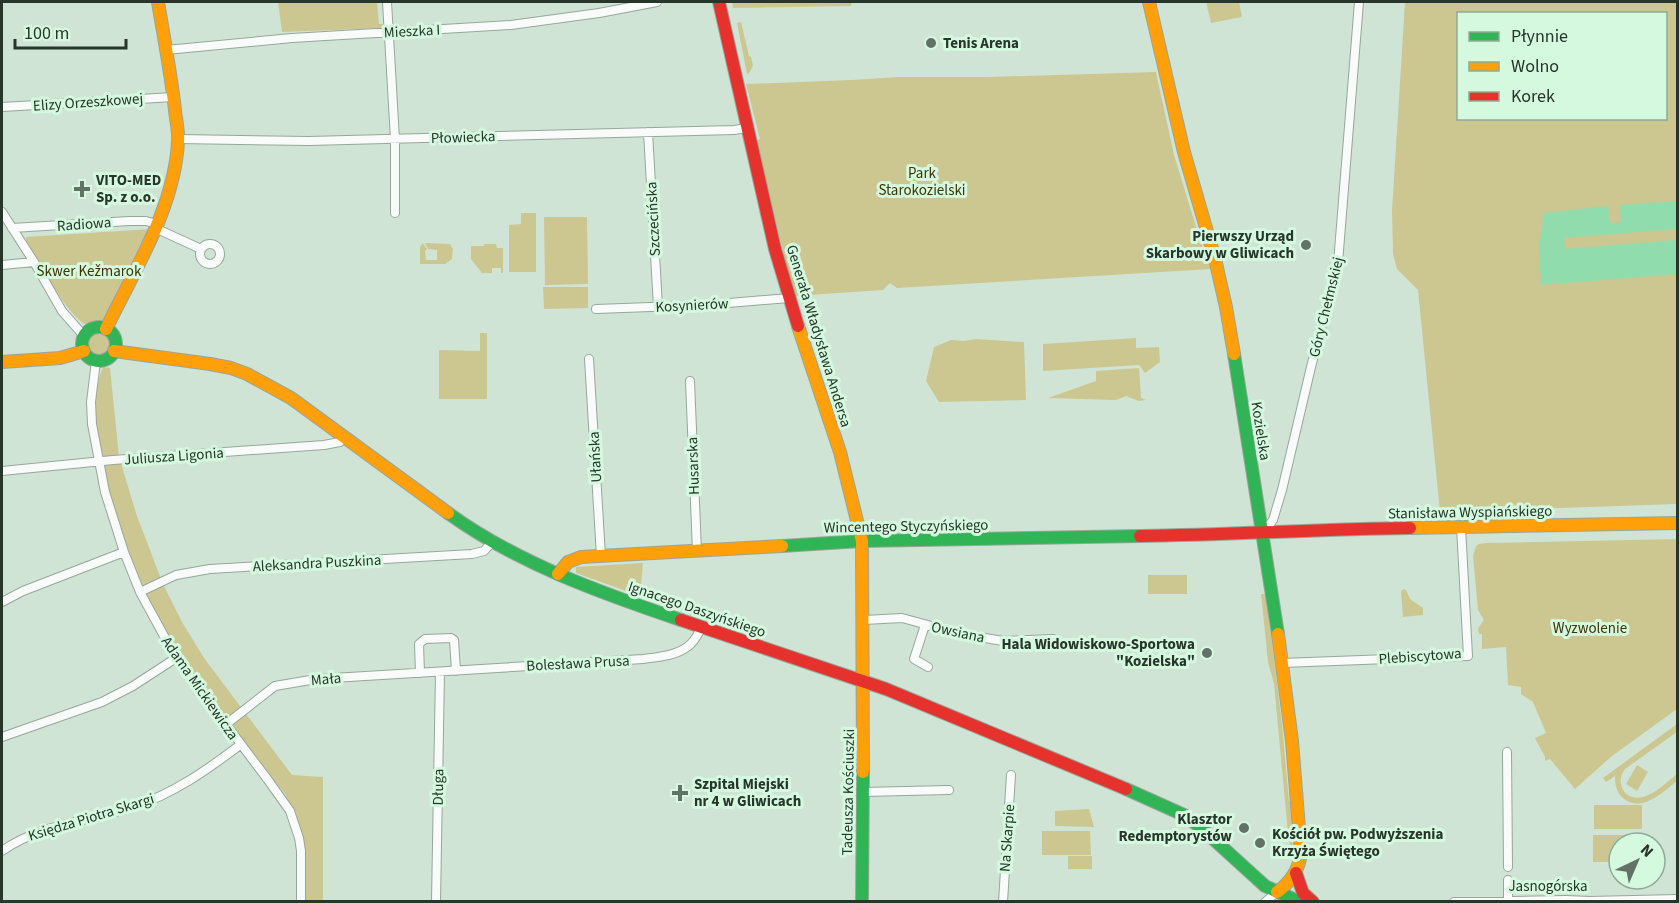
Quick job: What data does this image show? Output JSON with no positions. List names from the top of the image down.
{
  "streets": {
    "street": [
      "Mieszka I",
      "Elizy Orzeszkowej",
      "Płowiecka",
      "Szczecińska",
      "Radiowa",
      "Kosynierów",
      "Góry Chełmskiej",
      "Generała Władysława Andersa",
      "Kozielska",
      "Juliusza Ligonia",
      "Ułańska",
      "Husarska",
      "Stanisława Wyspiańskiego",
      "Wincentego Styczyńskiego",
      "Aleksandra Puszkina",
      "Ignacego Daszyńskiego",
      "Owsiana",
      "Plebiscytowa",
      "Bolesława Prusa",
      "Mała",
      "Adama Mickiewicza",
      "Długa",
      "Tadeusza Kościuszki",
      "Księdza Piotra Skargi",
      "Na Skarpie",
      "Jasnogórska"
    ]
  },
  "crossings": [
    ["Płowiecka", "Szczecińska"],
    ["Płowiecka", "Generała Władysława Andersa"],
    ["Szczecińska", "Kosynierów"],
    ["Kosynierów", "Generała Władysława Andersa"],
    ["Góry Chełmskiej", "Kozielska"],
    ["Góry Chełmskiej", "Stanisława Wyspiańskiego"],
    ["Góry Chełmskiej", "Wincentego Styczyńskiego"],
    ["Generała Władysława Andersa", "Wincentego Styczyńskiego"],
    ["Generała Władysława Andersa", "Ignacego Daszyńskiego"],
    ["Generała Władysława Andersa", "Owsiana"],
    ["Generała Władysława Andersa", "Tadeusza Kościuszki"],
    ["Kozielska", "Stanisława Wyspiańskiego"],
    ["Kozielska", "Wincentego Styczyńskiego"],
    ["Kozielska", "Plebiscytowa"],
    ["Juliusza Ligonia", "Ignacego Daszyńskiego"],
    ["Juliusza Ligonia", "Adama Mickiewicza"],
    ["Ułańska", "Wincentego Styczyńskiego"],
    ["Husarska", "Wincentego Styczyńskiego"],
    ["Stanisława Wyspiańskiego", "Wincentego Styczyńskiego"],
    ["Stanisława Wyspiańskiego", "Plebiscytowa"],
    ["Wincentego Styczyńskiego", "Ignacego Daszyńskiego"],
    ["Aleksandra Puszkina", "Ignacego Daszyńskiego"],
    ["Aleksandra Puszkina", "Adama Mickiewicza"],
    ["Ignacego Daszyńskiego", "Bolesława Prusa"],
    ["Ignacego Daszyńskiego", "Adama Mickiewicza"],
    ["Ignacego Daszyńskiego", "Tadeusza Kościuszki"],
    ["Bolesława Prusa", "Mała"],
    ["Bolesława Prusa", "Długa"],
    ["Mała", "Adama Mickiewicza"],
    ["Mała", "Długa"],
    ["Adama Mickiewicza", "Księdza Piotra Skargi"]
  ],
  "parks": ["Park Starokozielski", "Skwer Kežmarok", "Wyzwolenie"],
  "places": {
    "other": [
      "Tenis Arena",
      "Pierwszy Urząd Skarbowy w Gliwicach",
      "Hala Widowiskowo-Sportowa \"Kozielska\"",
      "Klasztor Redemptorystów",
      "Kościół pw. Podwyższenia Krzyża Świętego"
    ],
    "health": ["VITO-MED Sp. z o.o.", "Szpital Miejski nr 4 w Gliwicach"]
  },
  "legend": ["Płynnie", "Wolno", "Korek"],
  "scale_bar": "100 m",
  "north": "top right"
}
